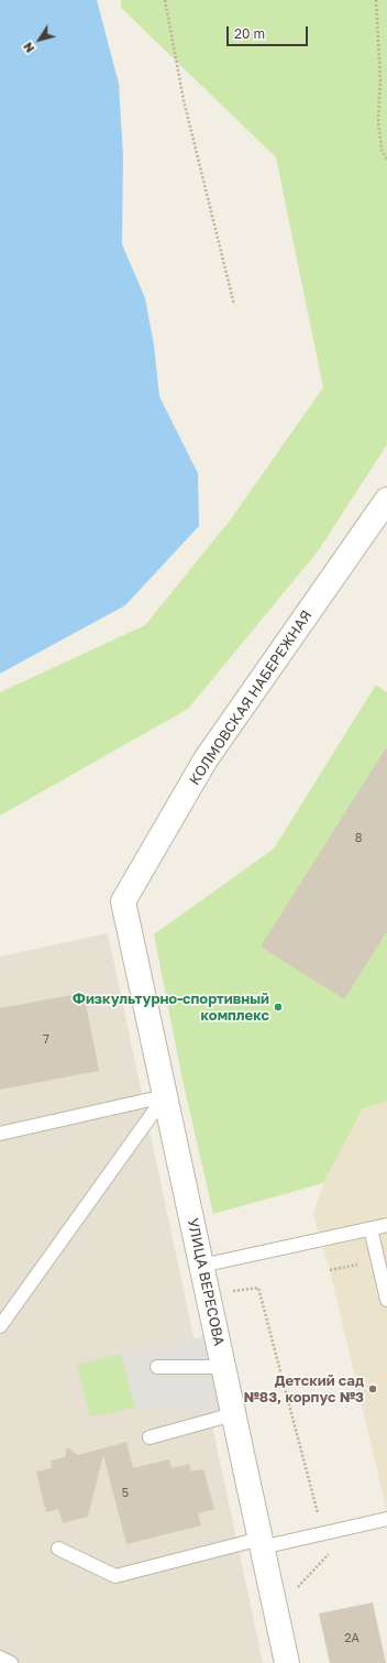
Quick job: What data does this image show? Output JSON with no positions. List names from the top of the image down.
{
  "streets": {
    "street": ["КОЛМОВСКАЯ НАБЕРЕЖНАЯ", "УЛИЦА ВЕРЕСОВА"]
  },
  "crossings": [
    ["КОЛМОВСКАЯ НАБЕРЕЖНАЯ", "УЛИЦА ВЕРЕСОВА"]
  ],
  "places": ["Физкультурно-спортивный комплекс", "Детский сад №83, корпус №3"],
  "house_numbers": [
    "8",
    "7",
    "5",
    "2А"
  ],
  "scale_bar": "20 m",
  "north": "bottom left"
}
